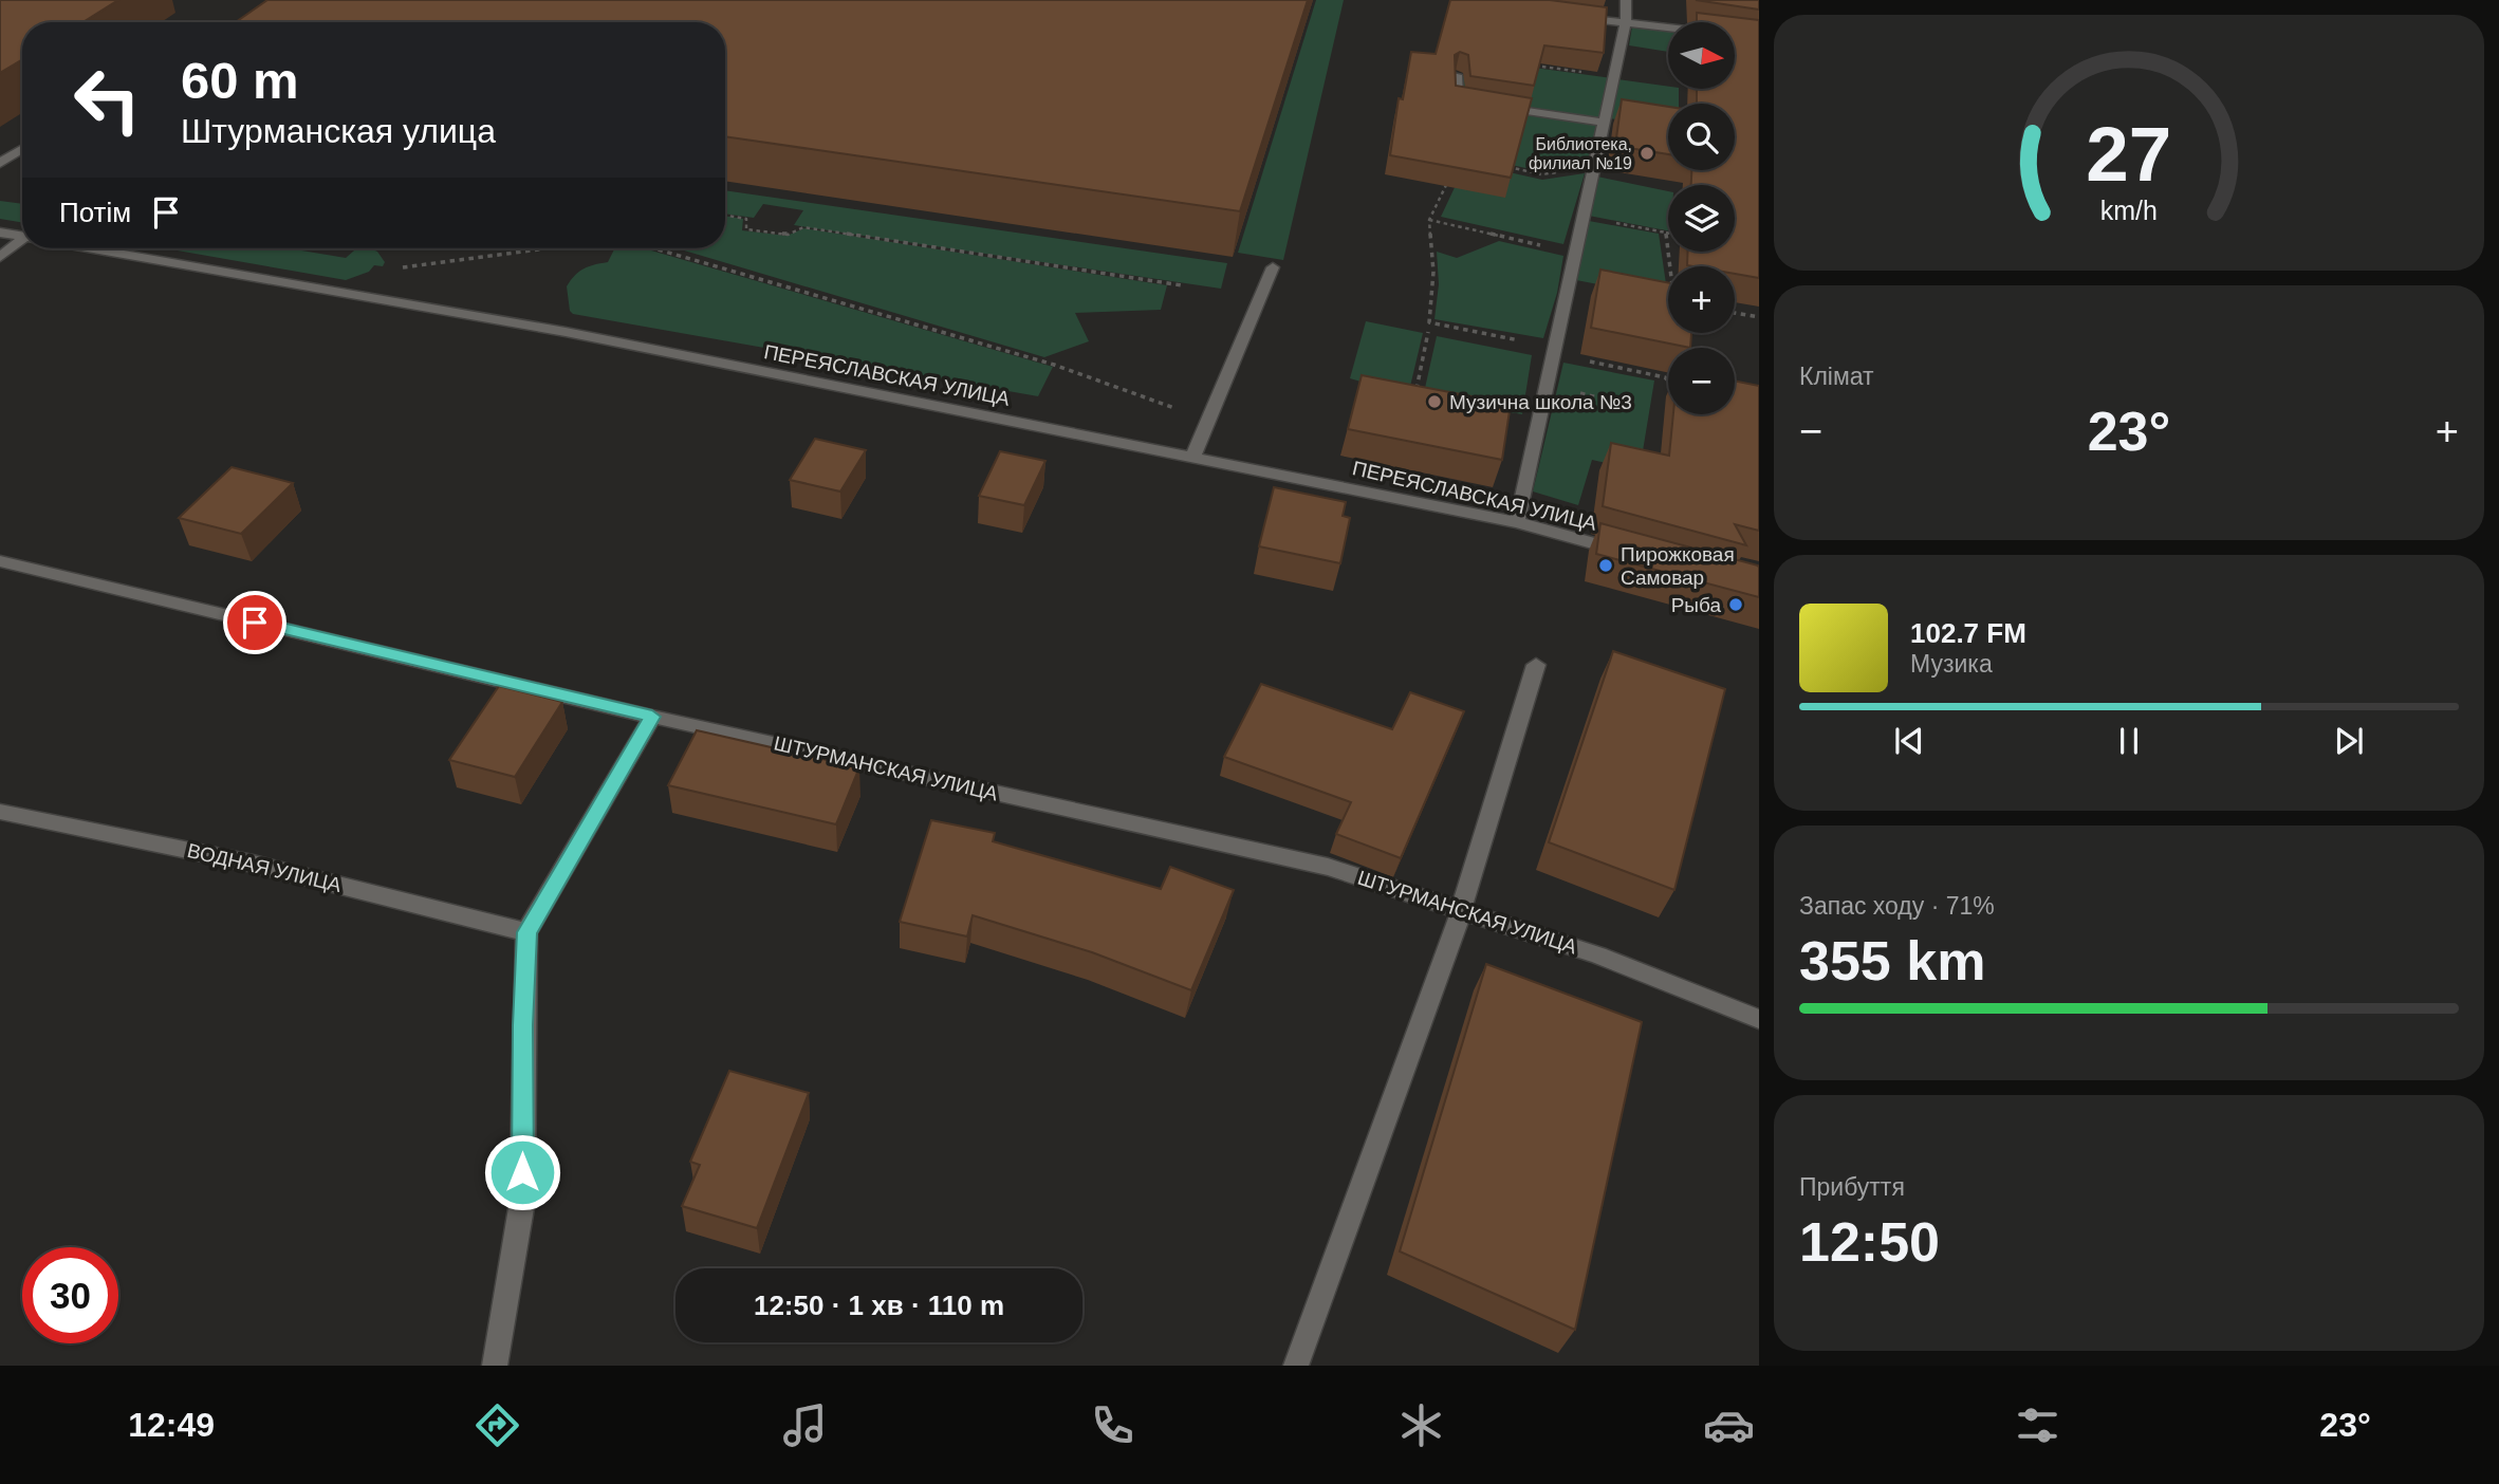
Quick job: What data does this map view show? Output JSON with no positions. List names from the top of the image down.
{
  "streets": {
    "street": ["ПЕРЕЯСЛАВСКАЯ УЛИЦА", "ШТУРМАНСКАЯ УЛИЦА", "ВОДНАЯ УЛИЦА"]
  },
  "places": [
    "Библиотека, филиал №19",
    "Музична школа №3",
    "Пирожковая Самовар",
    "Рыба"
  ],
  "north": "right",
  "page": {
    "map_buttons": ["+", "−"],
    "turn": ["60 m", "Штурманская улица"],
    "then": "Потім",
    "tile": [
      "Клімат",
      ["Запас ходу · 71%", "355 km"],
      ["Прибуття", "12:50"]
    ],
    "heat": ["−", "23°", "+"],
    "song": ["102.7 FM", "Музика"],
    "limit": "30",
    "trip": "12:50 · 1 хв · 110 m",
    "tabs": ["12:49", "23°"],
    "gauge": ["27", "km/h"]
  }
}
